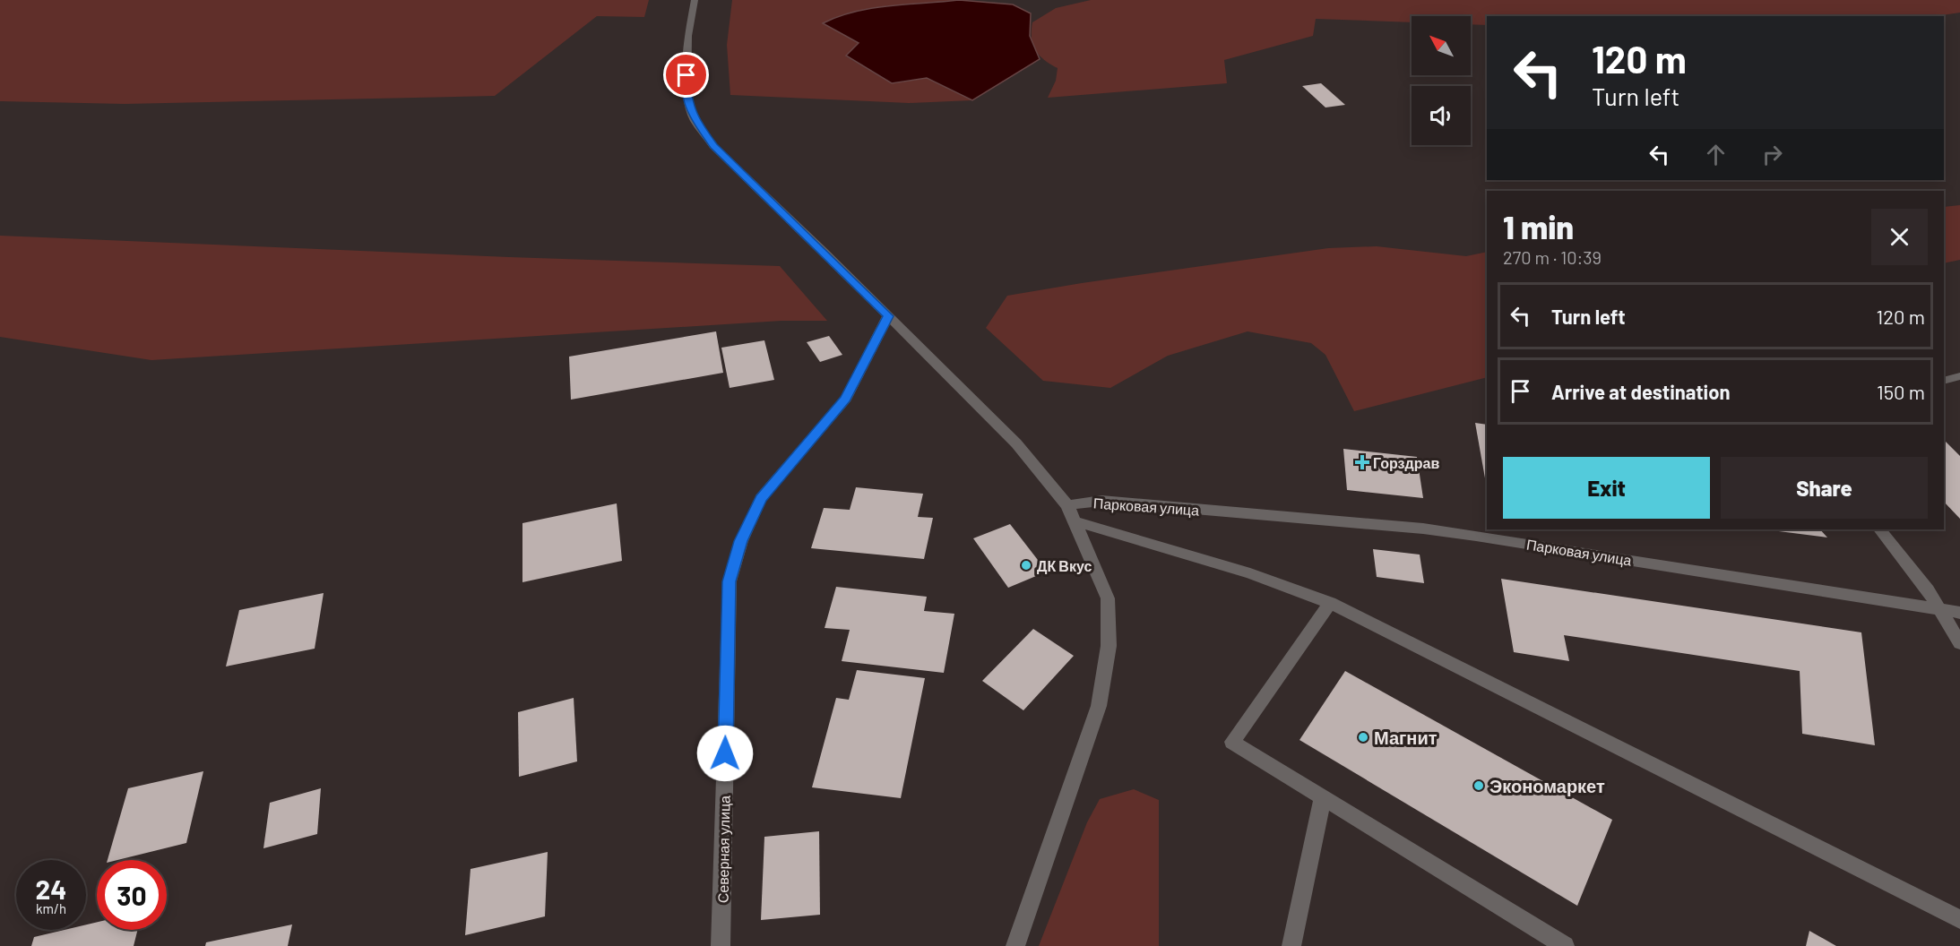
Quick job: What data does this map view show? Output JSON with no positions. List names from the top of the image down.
{
  "streets": {
    "street": ["Парковая улица", "Северная улица"]
  },
  "places": {
    "health": ["Горздрав"],
    "other": ["ДК Вкус", "Магнит", "Экономаркет"]
  },
  "north": "top left",
  "page": {
    "turn": ["120 m", "Turn left"],
    "heading": ["1 min", "270 m · 10:39"],
    "list": [
      {
        "name": "Turn left",
        "value": "120 m"
      },
      {
        "name": "Arrive at destination",
        "value": "150 m"
      }
    ],
    "buttons": ["Exit", "Share"],
    "speed": "24 km/h",
    "limit": "30"
  }
}
